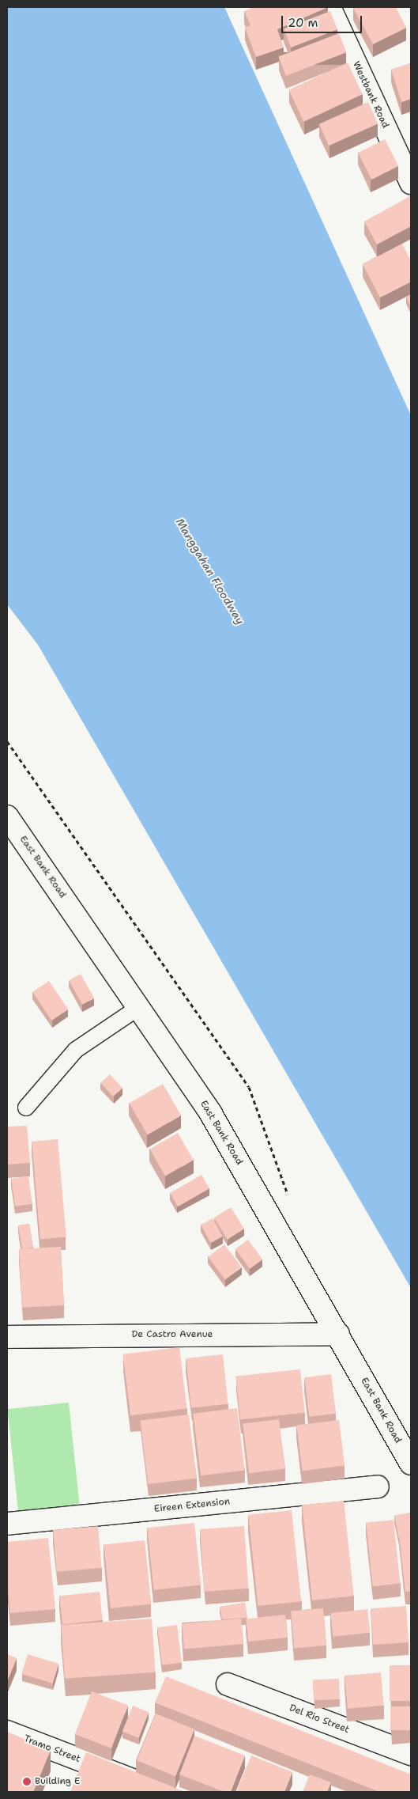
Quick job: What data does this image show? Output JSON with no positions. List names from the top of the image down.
{
  "streets": {
    "street": [
      "Westbank Road",
      "East Bank Road",
      "De Castro Avenue",
      "Eireen Extension",
      "Del Rio Street",
      "Tramo Street"
    ]
  },
  "crossings": [
    ["East Bank Road", "De Castro Avenue"]
  ],
  "water": ["Manggahan Floodway"],
  "places": ["Building E"],
  "scale_bar": "20 m"
}
